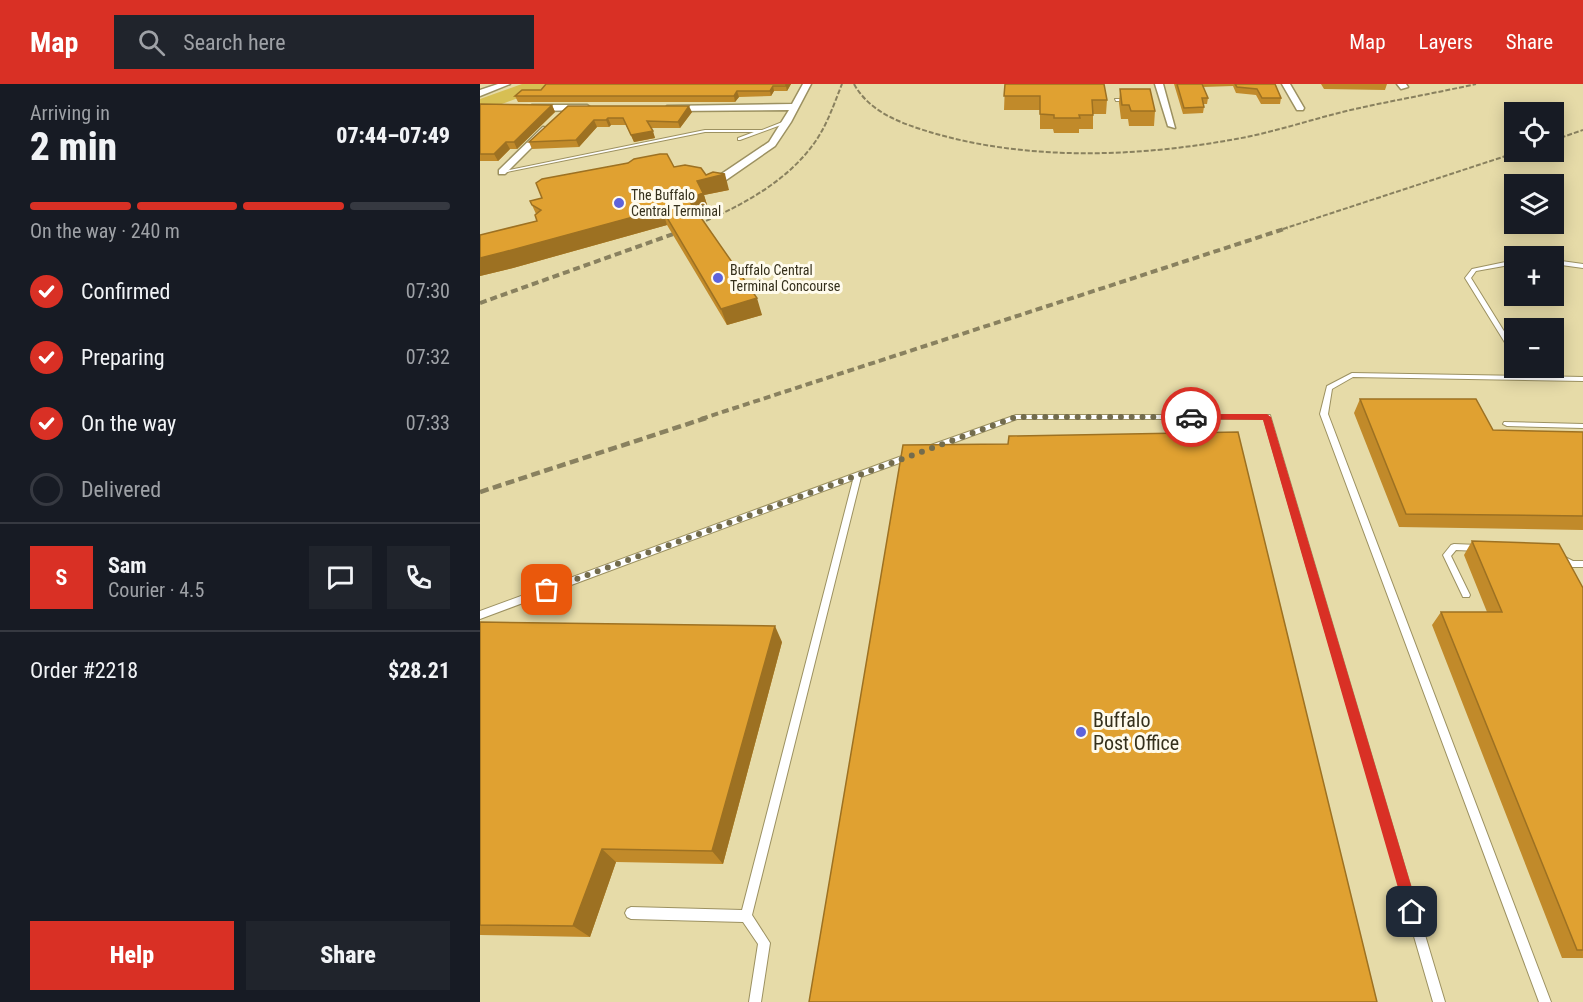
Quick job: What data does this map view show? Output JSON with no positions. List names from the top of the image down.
{
  "places": ["The Buffalo Central Terminal", "Buffalo Central Terminal Concourse", "Buffalo Post Office"],
  "page": {
    "header": "Map",
    "search": "Search here",
    "nav": ["Map", "Layers", "Share"],
    "heading": ["2 min", "Arriving in", "07:44–07:49"],
    "panel": [
      "Sam",
      "Courier · 4.5",
      "Order #2218",
      "$28.21"
    ],
    "map_buttons": ["+", "−"],
    "bar": "On the way · 240 m",
    "list": [
      ["Confirmed", "07:30"],
      ["Preparing", "07:32"],
      ["On the way", "07:33"],
      "Delivered"
    ],
    "round": "S",
    "buttons": ["Help", "Share"]
  }
}
